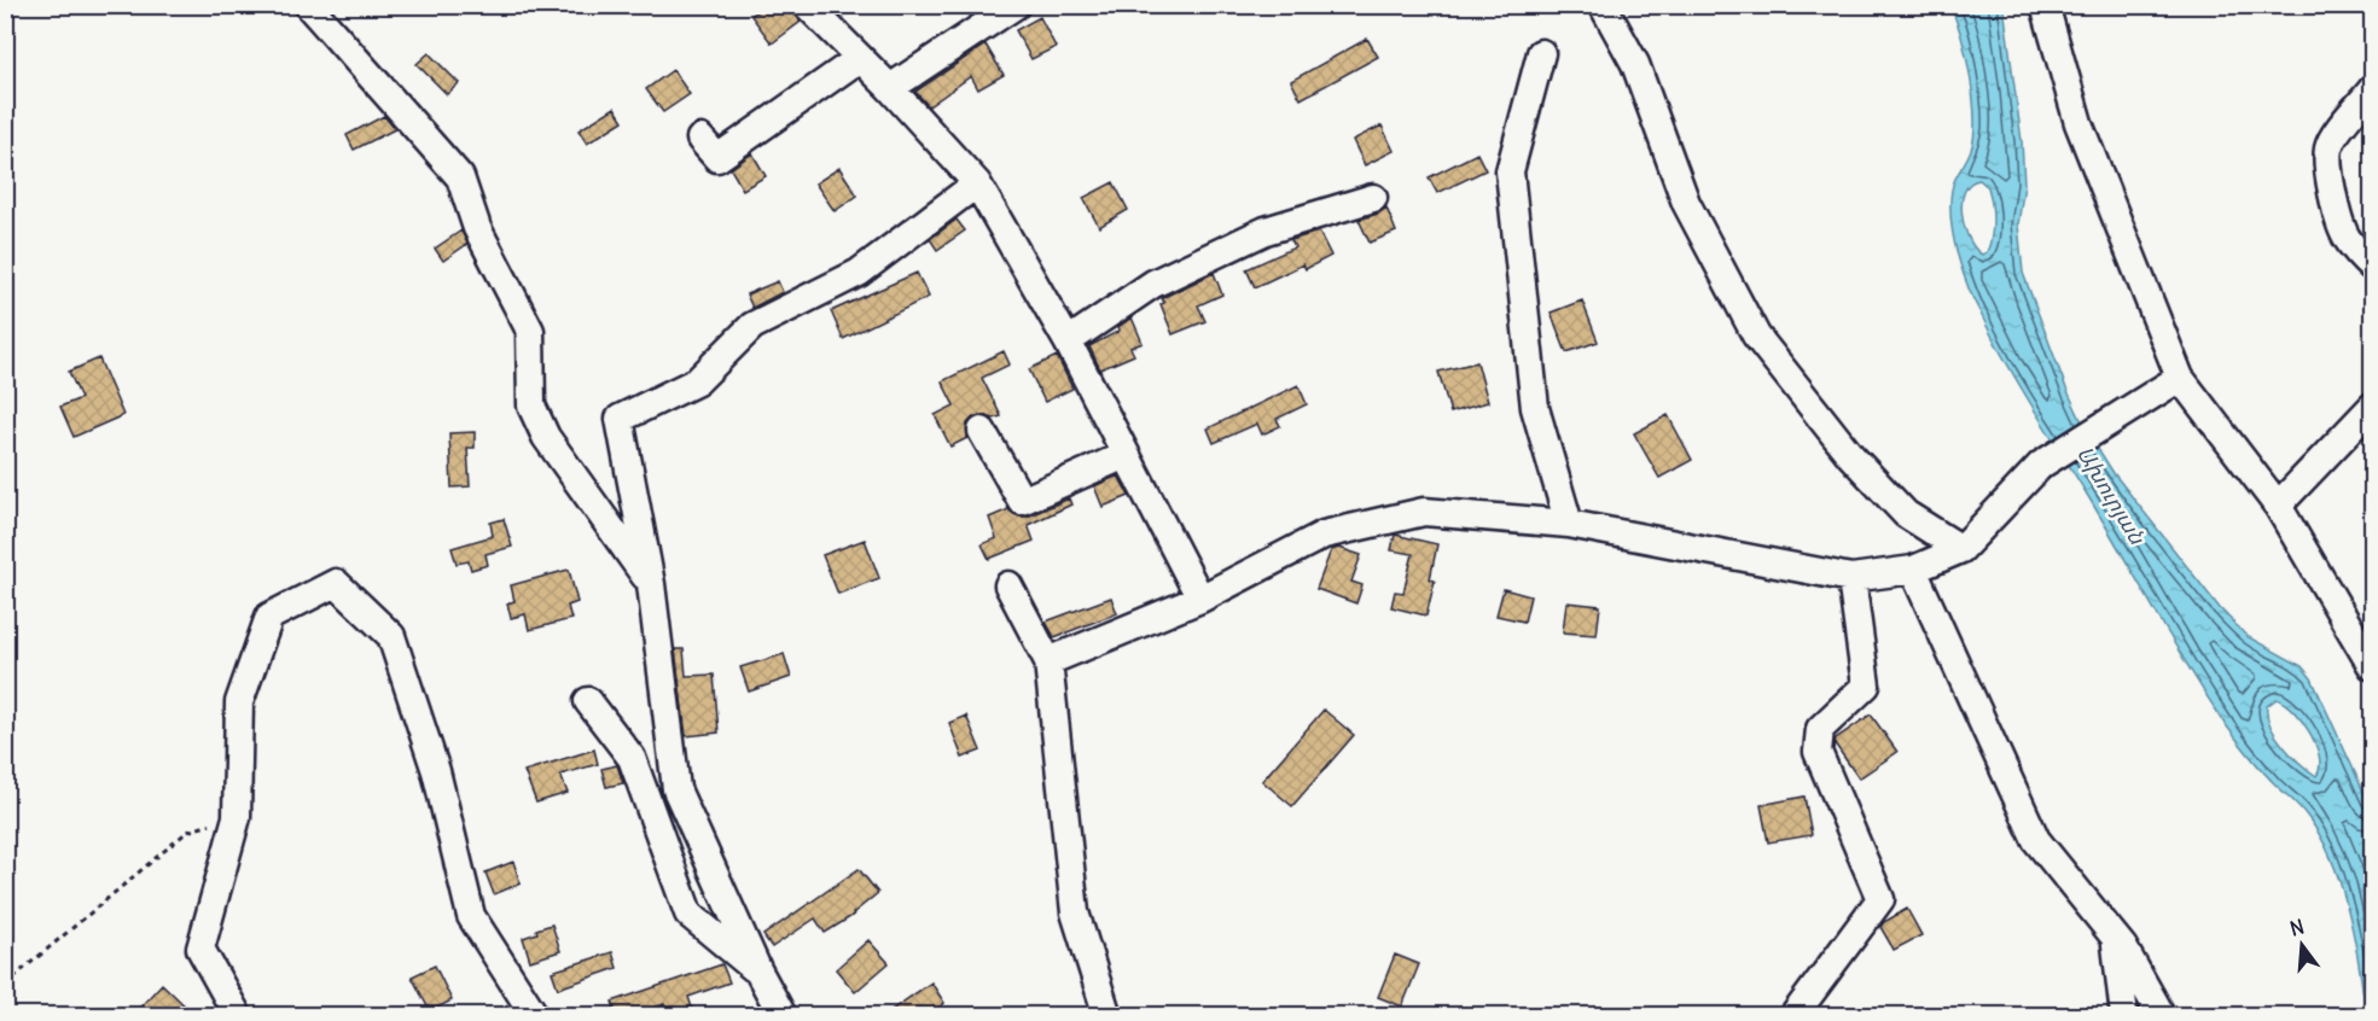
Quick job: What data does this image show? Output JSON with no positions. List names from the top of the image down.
{
  "water": ["Ախուրյան"],
  "north": "top"
}
